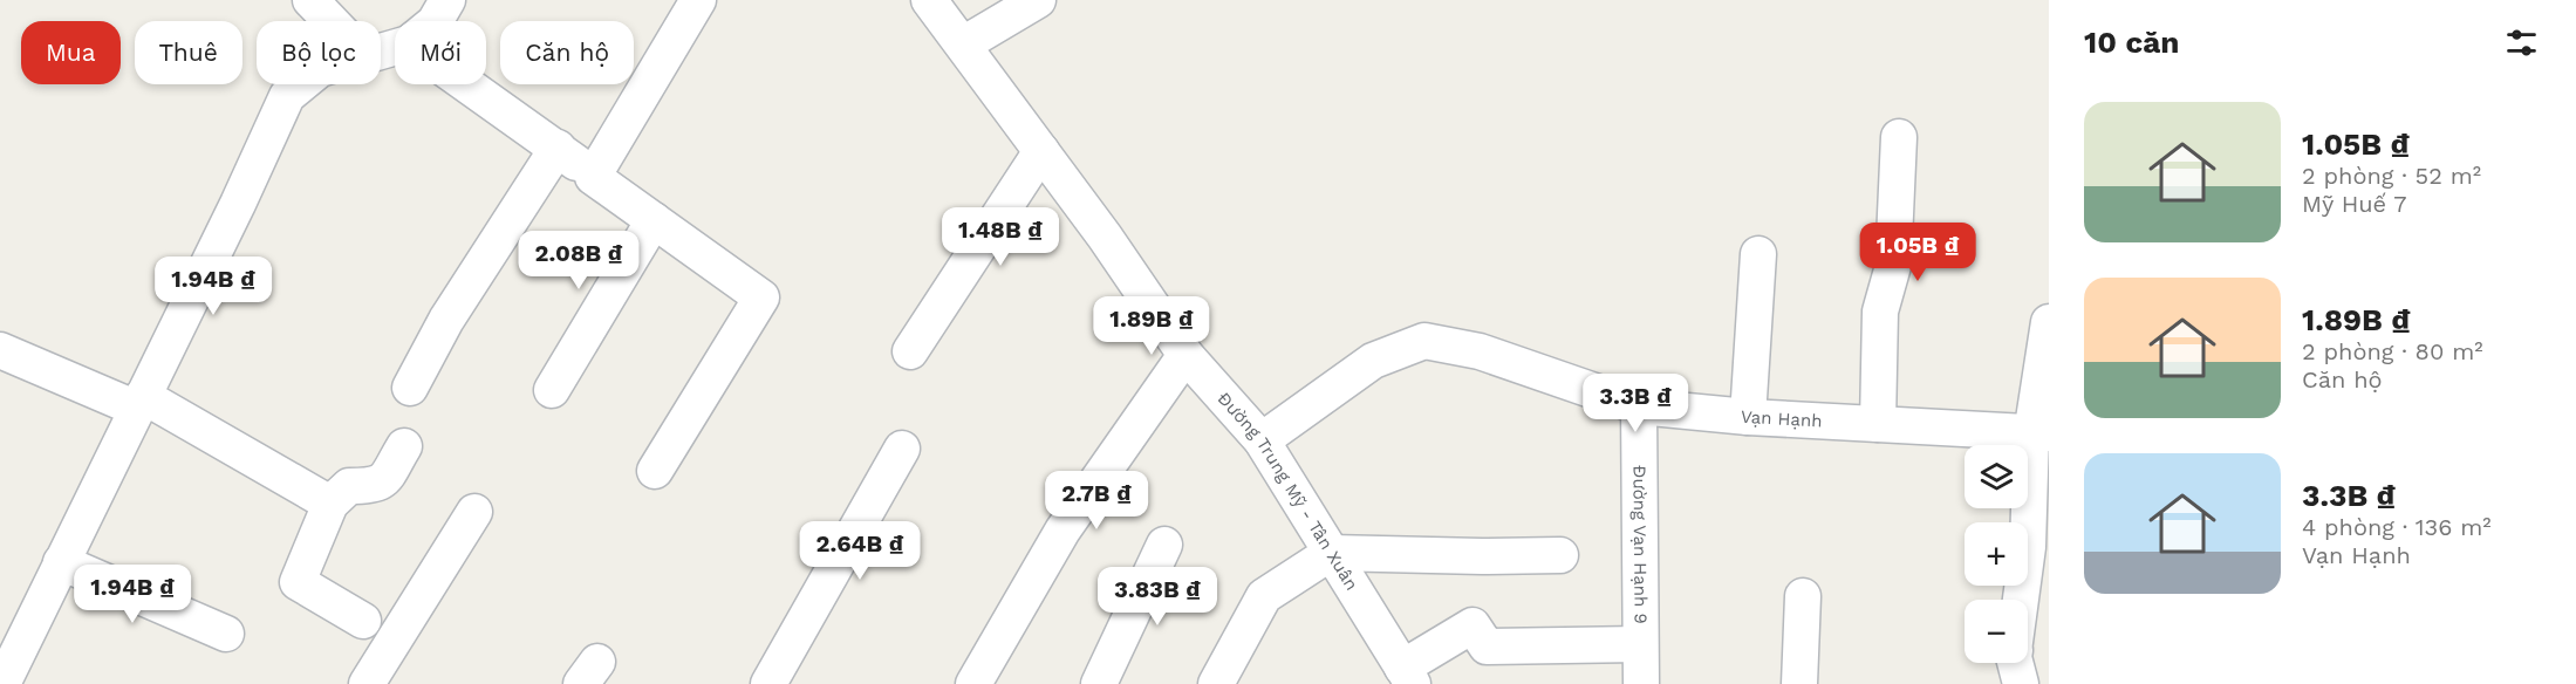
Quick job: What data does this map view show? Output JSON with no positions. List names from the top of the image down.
{
  "streets": {
    "street": ["Vạn Hạnh", "Đường Trung Mỹ - Tân Xuân", "Đường Vạn Hạnh 9"]
  },
  "crossings": [
    ["Vạn Hạnh", "Đường Trung Mỹ - Tân Xuân"],
    ["Vạn Hạnh", "Đường Vạn Hạnh 9"]
  ],
  "page": {
    "heading": "10 căn",
    "chip": [
      "Mua",
      "Thuê",
      "Bộ lọc",
      "Mới",
      "Căn hộ"
    ],
    "list": [
      {
        "name": "1.05B ₫",
        "note": "2 phòng · 52 m² · Mỹ Huế 7"
      },
      {
        "name": "1.89B ₫",
        "note": "2 phòng · 80 m² · Căn hộ"
      },
      {
        "name": "3.3B ₫",
        "note": "4 phòng · 136 m² · Vạn Hạnh"
      }
    ],
    "price": [
      "1.48B ₫",
      "1.05B ₫",
      "2.08B ₫",
      "1.94B ₫",
      "1.89B ₫",
      "3.3B ₫",
      "2.7B ₫",
      "2.64B ₫",
      "1.94B ₫",
      "3.83B ₫"
    ],
    "map_buttons": ["+", "−"]
  }
}
